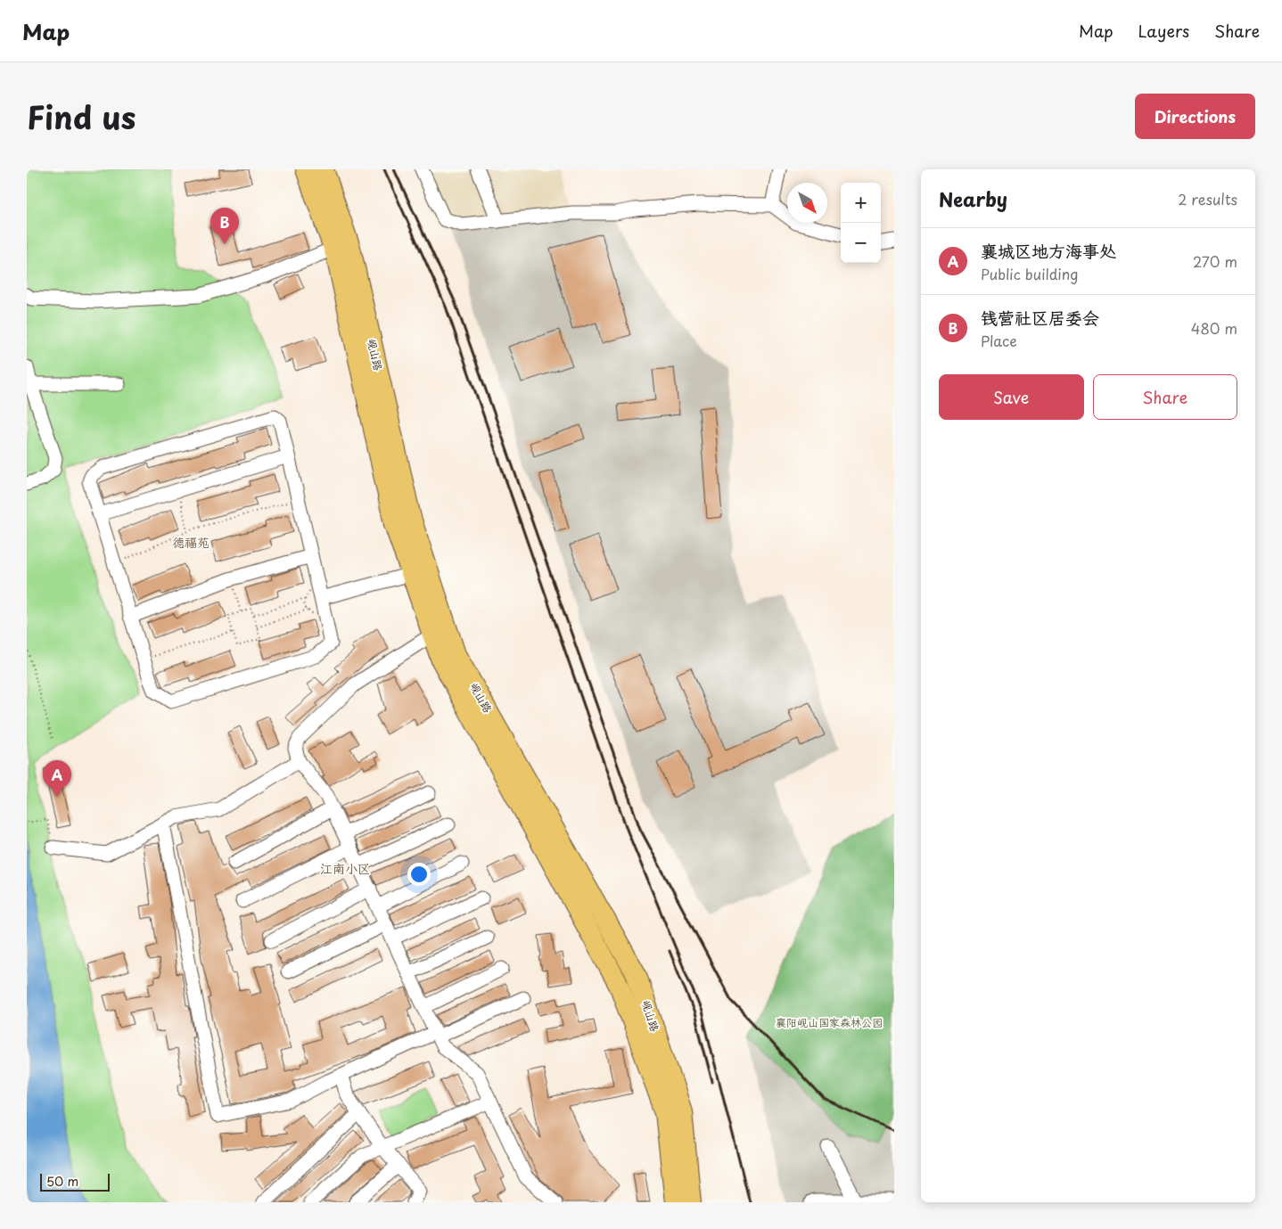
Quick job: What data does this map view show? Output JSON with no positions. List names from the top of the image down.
{
  "streets": {
    "highway": ["岘山路"]
  },
  "districts": ["德福苑", "江南小区"],
  "parks": ["襄阳岘山国家森林公园"],
  "scale_bar": "50 m",
  "north": "bottom right",
  "page": {
    "header": "Map",
    "nav": ["Map", "Layers", "Share"],
    "title": "Find us",
    "buttons": [
      "Directions",
      ["Save", "Share"]
    ],
    "heading": ["Nearby", "2 results"],
    "map_buttons": ["+", "−"],
    "pins": ["B", "A"],
    "list": [
      {
        "mark": "A",
        "name": "襄城区地方海事处",
        "note": "Public building",
        "value": "270 m"
      },
      {
        "mark": "B",
        "name": "钱营社区居委会",
        "note": "Place",
        "value": "480 m"
      }
    ],
    "scale": "50 m"
  }
}
